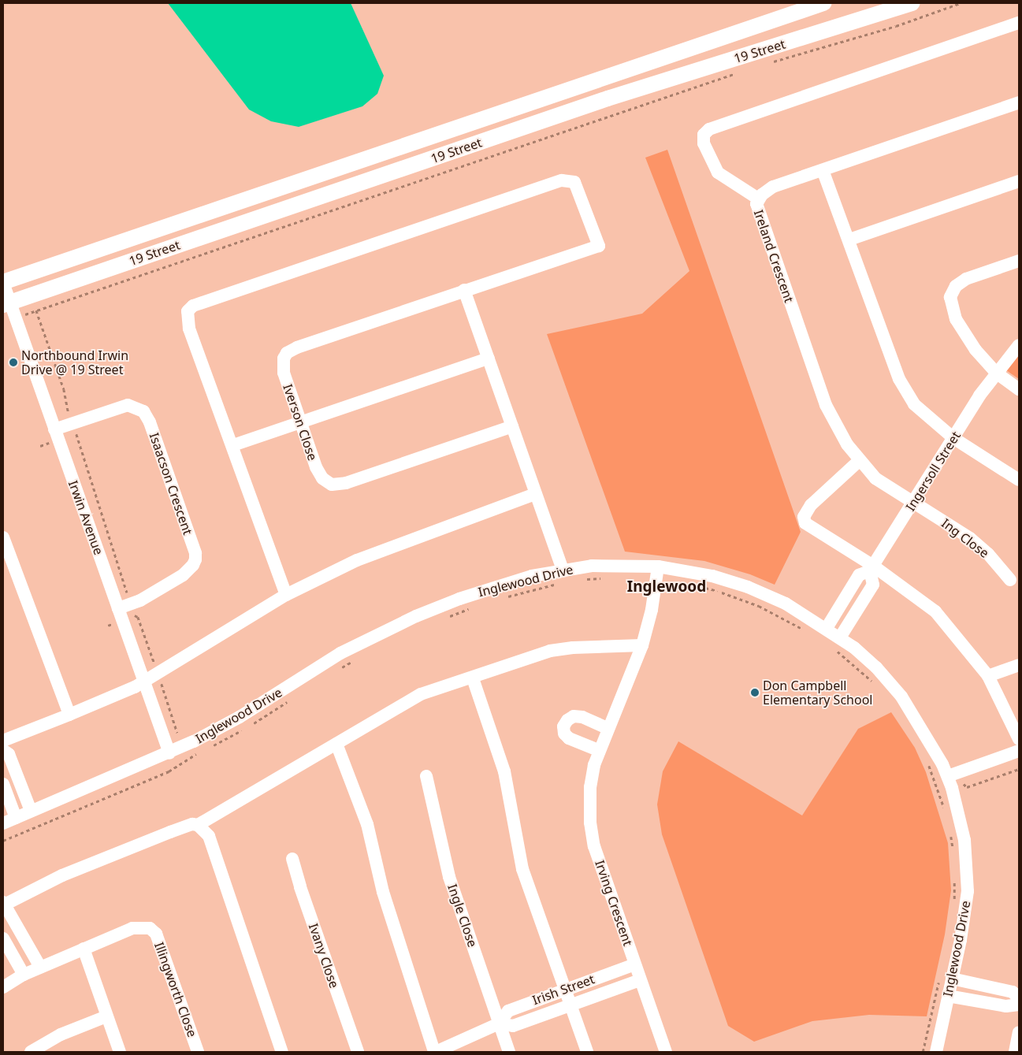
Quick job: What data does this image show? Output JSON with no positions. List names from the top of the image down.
{
  "streets": {
    "main road": ["19 Street"],
    "street": [
      "Ireland Crescent",
      "Iverson Close",
      "Ingersoll Street",
      "Isaacson Crescent",
      "Irwin Avenue",
      "Ing Close",
      "Inglewood Drive",
      "Irving Crescent",
      "Ingle Close",
      "Ivany Close",
      "Illingworth Close",
      "Irish Street"
    ]
  },
  "crossings": [
    ["19 Street", "Irwin Avenue"],
    ["Ireland Crescent", "Ingersoll Street"],
    ["Ireland Crescent", "Ing Close"],
    ["Ingersoll Street", "Ing Close"],
    ["Ingersoll Street", "Inglewood Drive"],
    ["Isaacson Crescent", "Irwin Avenue"],
    ["Irwin Avenue", "Inglewood Drive"],
    ["Inglewood Drive", "Irving Crescent"],
    ["Irving Crescent", "Irish Street"],
    ["Ingle Close", "Irish Street"]
  ],
  "districts": ["Inglewood"],
  "places": ["Northbound Irwin Drive @ 19 Street", "Don Campbell Elementary School"]
}
